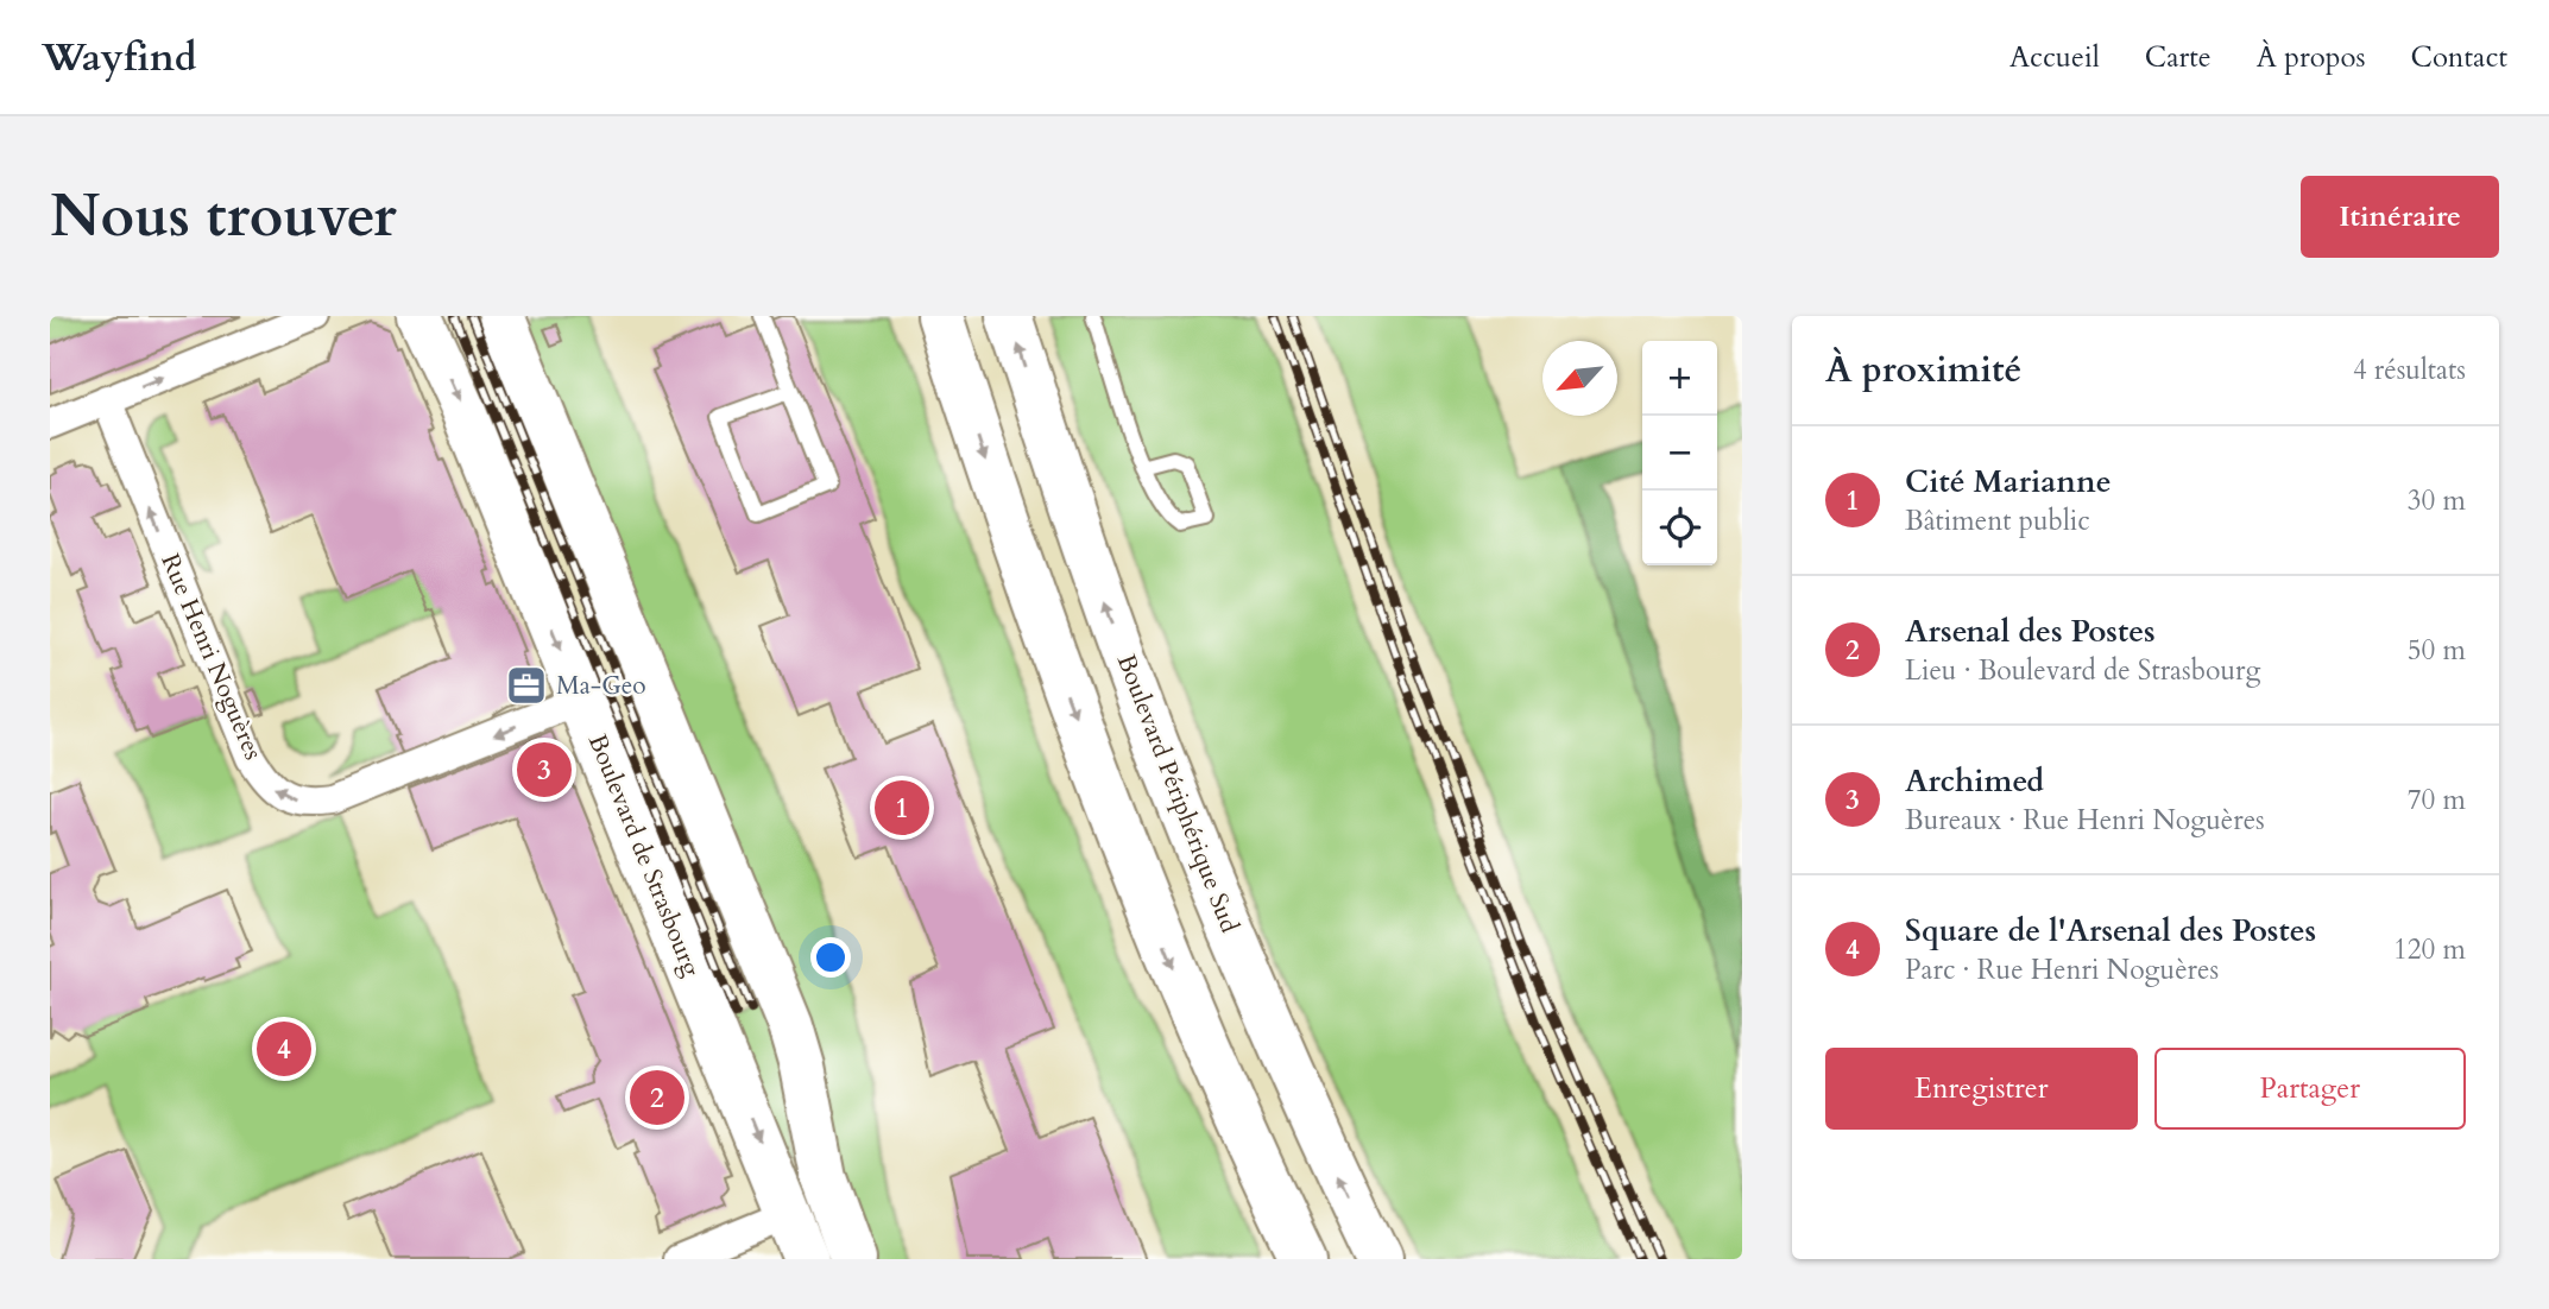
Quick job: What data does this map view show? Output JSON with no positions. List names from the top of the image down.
{
  "streets": {
    "main road": ["Boulevard Périphérique Sud", "Boulevard de Strasbourg"],
    "street": ["Rue Henri Noguères"]
  },
  "crossings": [
    ["Rue Henri Noguères", "Boulevard de Strasbourg"]
  ],
  "places": {
    "office": ["Ma-Geo"]
  },
  "north": "bottom left",
  "page": {
    "header": "Wayfind",
    "nav": [
      "Accueil",
      "Carte",
      "À propos",
      "Contact"
    ],
    "buttons": [
      "Itinéraire",
      ["Enregistrer", "Partager"]
    ],
    "title": "Nous trouver",
    "heading": ["À proximité", "4 résultats"],
    "map_buttons": ["+", "−"],
    "list": [
      {
        "mark": "1",
        "name": "Cité Marianne",
        "note": "Bâtiment public",
        "value": "30 m"
      },
      {
        "mark": "2",
        "name": "Arsenal des Postes",
        "note": "Lieu · Boulevard de Strasbourg",
        "value": "50 m"
      },
      {
        "mark": "3",
        "name": "Archimed",
        "note": "Bureaux · Rue Henri Noguères",
        "value": "70 m"
      },
      {
        "mark": "4",
        "name": "Square de l'Arsenal des Postes",
        "note": "Parc · Rue Henri Noguères",
        "value": "120 m"
      }
    ],
    "pins": [
      "3",
      "1",
      "4",
      "2"
    ]
  }
}
